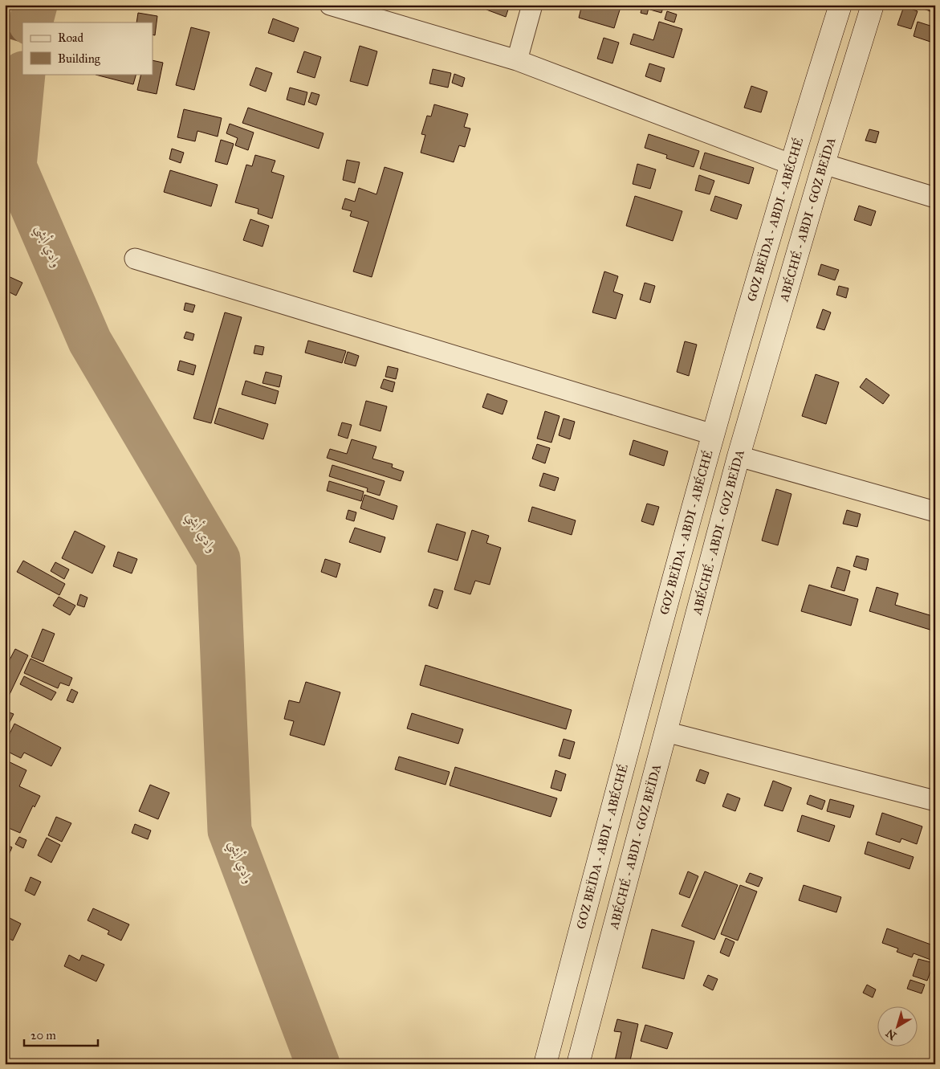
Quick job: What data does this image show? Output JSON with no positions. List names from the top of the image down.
{
  "streets": {
    "main road": ["GOZ BEÏDA - ABDI - ABÉCHÉ", "ABÉCHÉ - ABDI - GOZ BEÏDA"]
  },
  "water": ["وادي أبشي"],
  "legend": ["Road", "Building"],
  "scale_bar": "20 m",
  "north": "bottom left"
}
